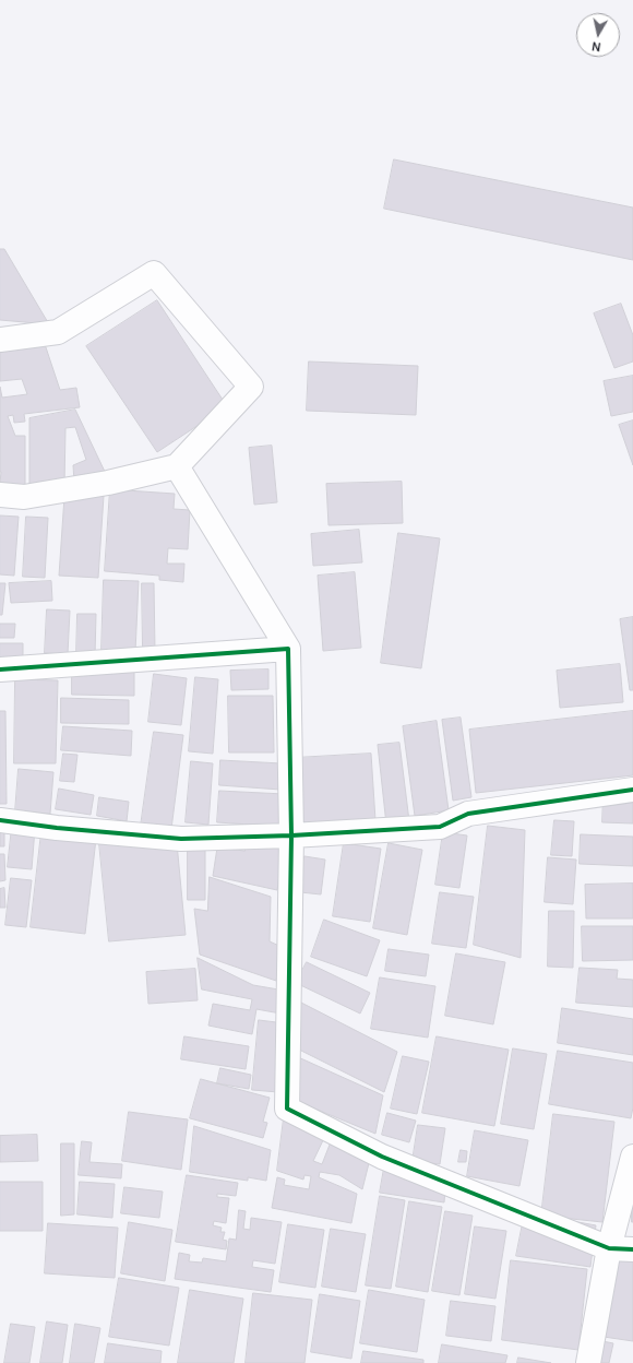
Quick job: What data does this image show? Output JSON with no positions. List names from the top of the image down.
{
  "north": "bottom"
}
